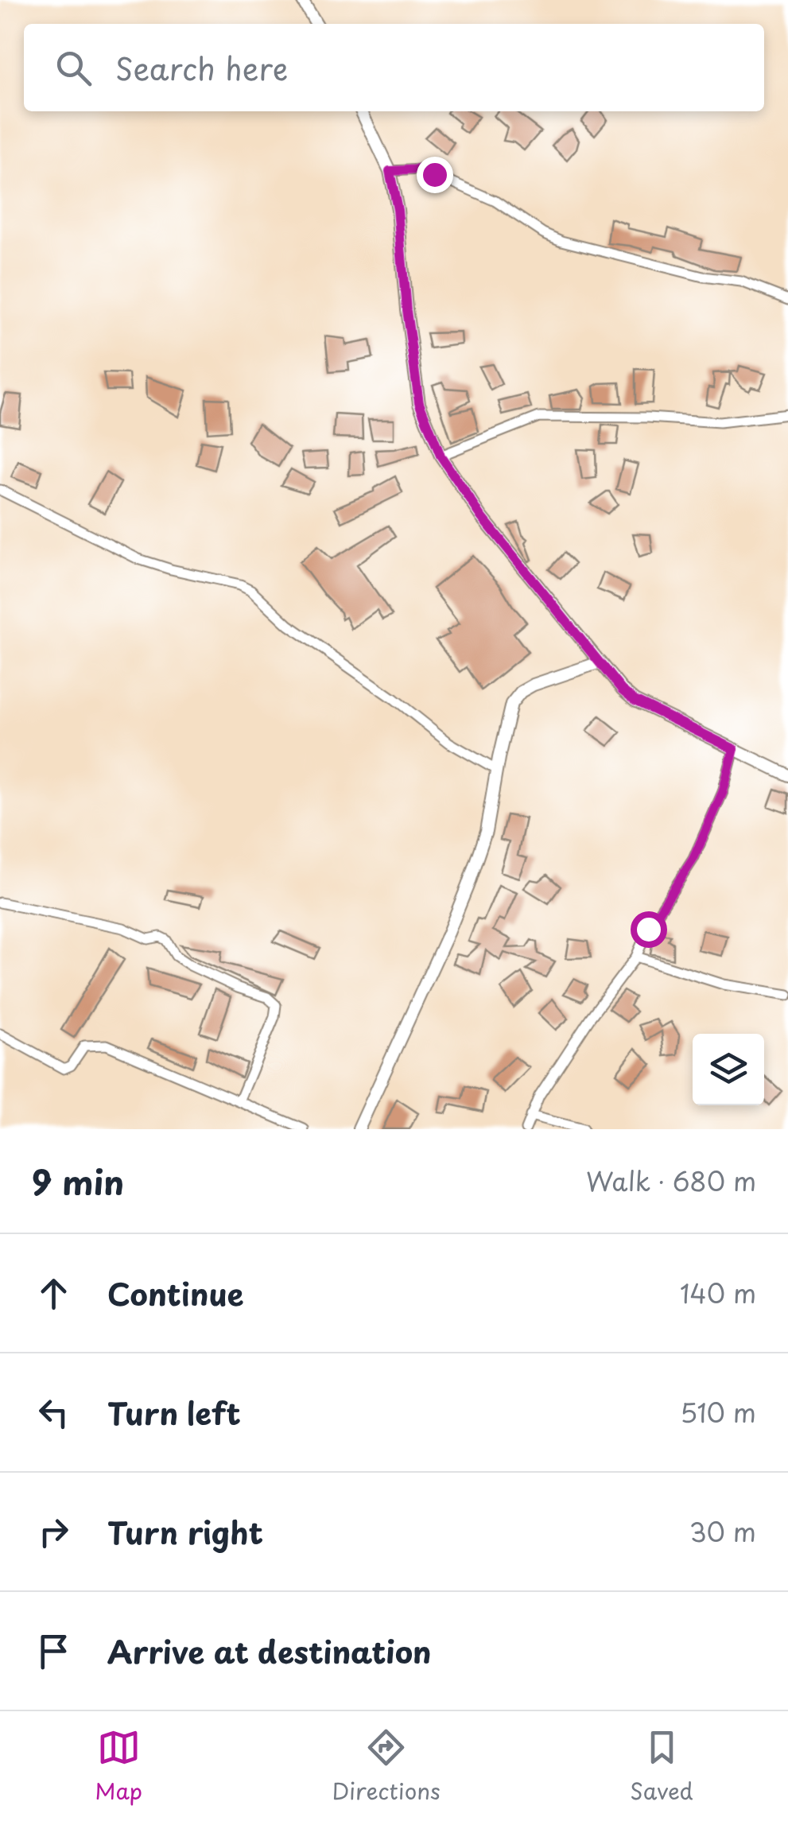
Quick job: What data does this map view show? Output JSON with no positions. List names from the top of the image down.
{
  "page": {
    "search": "Search here",
    "heading": ["9 min", "Walk · 680 m"],
    "list": [
      ["Continue", "140 m"],
      ["Turn left", "510 m"],
      ["Turn right", "30 m"],
      "Arrive at destination"
    ],
    "nav": ["Map", "Directions", "Saved"]
  }
}
